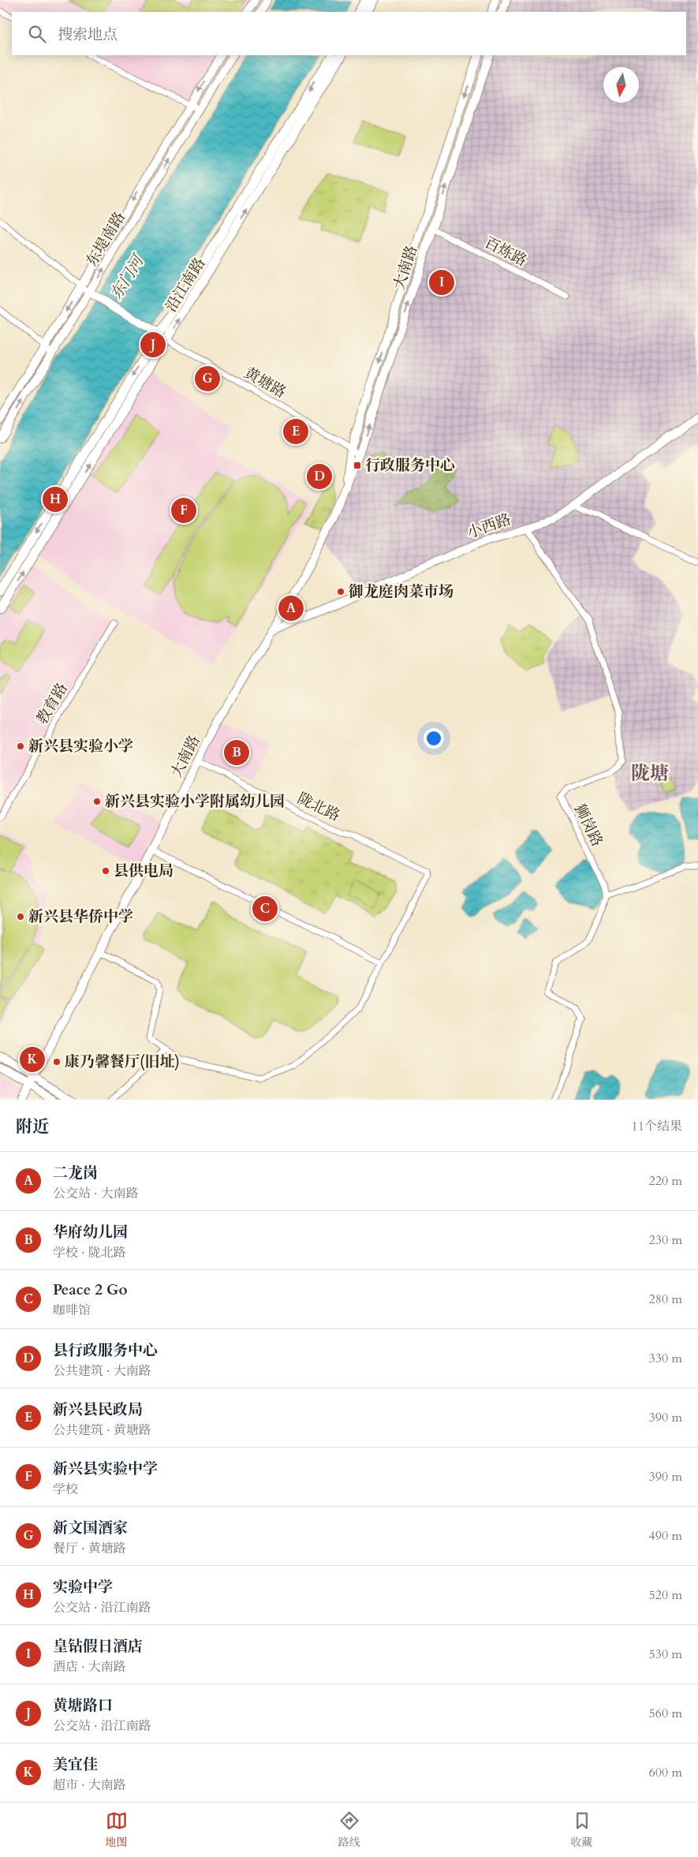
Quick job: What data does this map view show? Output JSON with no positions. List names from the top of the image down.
{
  "streets": {
    "main road": ["沿江南路"],
    "street": [
      "东堤南路",
      "百炼路",
      "大南路",
      "黄塘路",
      "小西路",
      "教育路",
      "陇北路",
      "狮岗路"
    ]
  },
  "crossings": [
    ["百炼路", "大南路"],
    ["大南路", "黄塘路"],
    ["大南路", "小西路"],
    ["大南路", "陇北路"],
    ["沿江南路", "黄塘路"],
    ["小西路", "狮岗路"]
  ],
  "districts": ["陇塘"],
  "water": ["东门河"],
  "places": {
    "transit": ["行政服务中心"],
    "other": [
      "御龙庭肉菜市场",
      "新兴县实验小学",
      "新兴县实验小学附属幼儿园",
      "县供电局",
      "新兴县华侨中学",
      "康乃馨餐厅(旧址)"
    ]
  },
  "north": "bottom",
  "page": {
    "search": "搜索地点",
    "pins": [
      "I",
      "J",
      "G",
      "E",
      "D",
      "H",
      "F",
      "A",
      "B",
      "C",
      "K"
    ],
    "heading": ["附近", "11个结果"],
    "list": [
      {
        "mark": "A",
        "name": "二龙岗",
        "note": "公交站 · 大南路",
        "value": "220 m"
      },
      {
        "mark": "B",
        "name": "华府幼儿园",
        "note": "学校 · 陇北路",
        "value": "230 m"
      },
      {
        "mark": "C",
        "name": "Peace 2 Go",
        "note": "咖啡馆",
        "value": "280 m"
      },
      {
        "mark": "D",
        "name": "县行政服务中心",
        "note": "公共建筑 · 大南路",
        "value": "330 m"
      },
      {
        "mark": "E",
        "name": "新兴县民政局",
        "note": "公共建筑 · 黄塘路",
        "value": "390 m"
      },
      {
        "mark": "F",
        "name": "新兴县实验中学",
        "note": "学校",
        "value": "390 m"
      },
      {
        "mark": "G",
        "name": "新文国酒家",
        "note": "餐厅 · 黄塘路",
        "value": "490 m"
      },
      {
        "mark": "H",
        "name": "实验中学",
        "note": "公交站 · 沿江南路",
        "value": "520 m"
      },
      {
        "mark": "I",
        "name": "皇钻假日酒店",
        "note": "酒店 · 大南路",
        "value": "530 m"
      },
      {
        "mark": "J",
        "name": "黄塘路口",
        "note": "公交站 · 沿江南路",
        "value": "560 m"
      },
      {
        "mark": "K",
        "name": "美宜佳",
        "note": "超市 · 大南路",
        "value": "600 m"
      }
    ],
    "nav": ["地图", "路线", "收藏"]
  }
}
